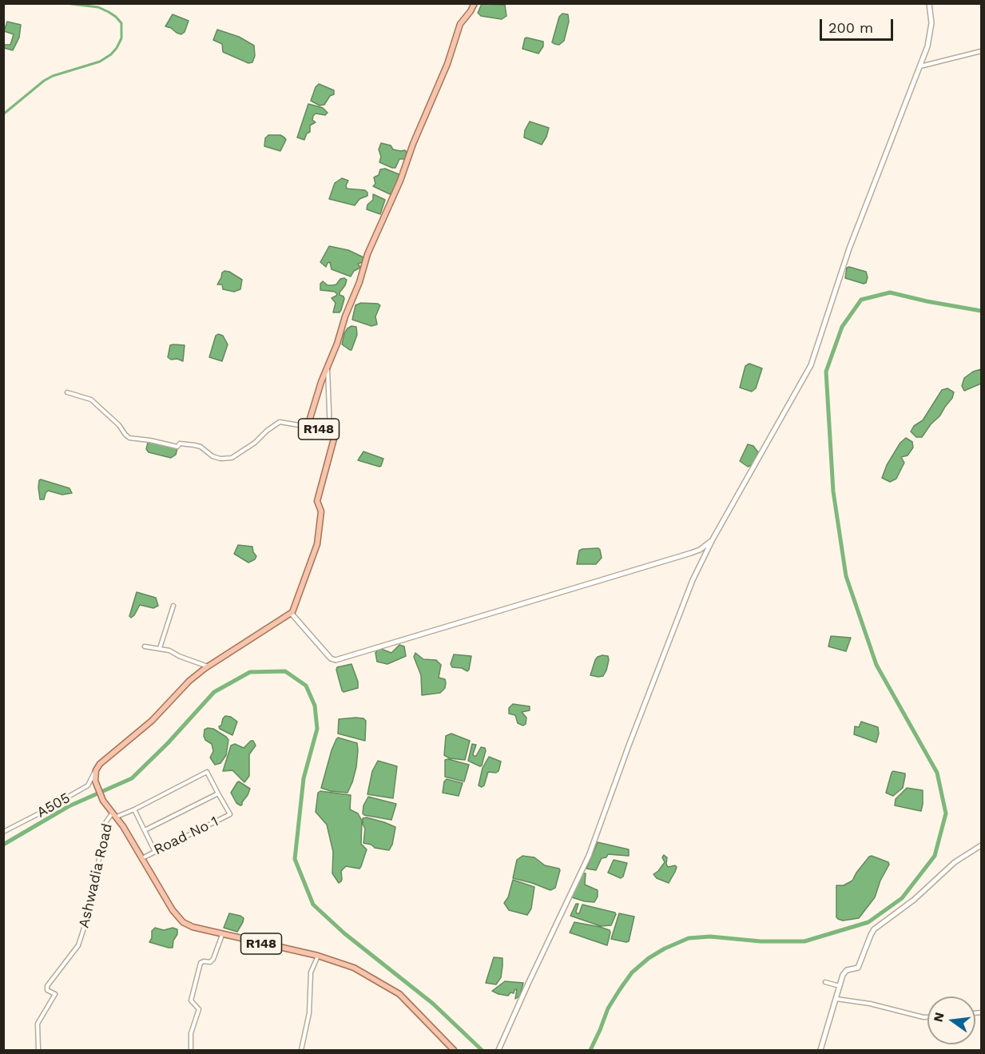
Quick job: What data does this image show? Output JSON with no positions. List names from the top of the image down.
{
  "streets": {
    "main road": ["R148"],
    "street": ["A505", "Road No 1", "Ashwadia Road"]
  },
  "crossings": [
    ["R148", "A505"],
    ["R148", "Road No 1"],
    ["R148", "Ashwadia Road"]
  ],
  "scale_bar": "200 m",
  "north": "left"
}
